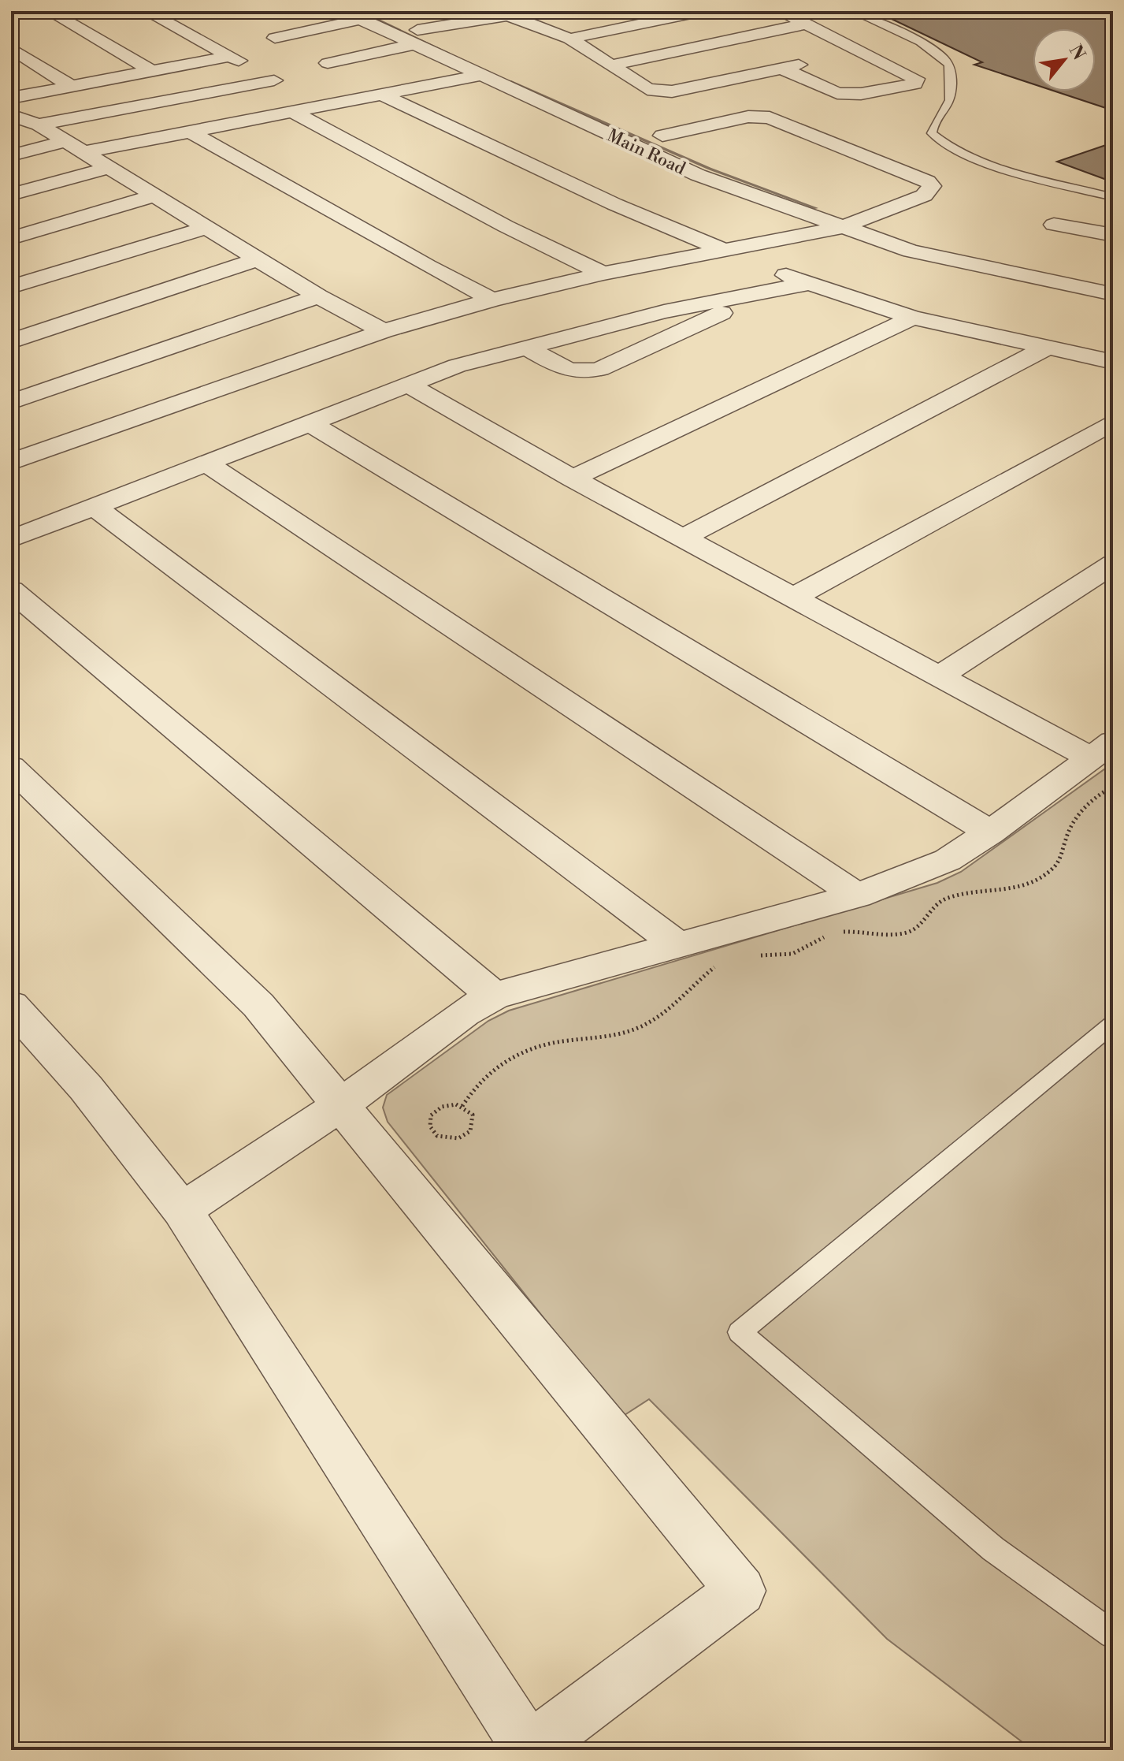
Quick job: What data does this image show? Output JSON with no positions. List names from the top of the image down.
{
  "streets": {
    "street": ["Main Road"]
  },
  "north": "top right"
}
